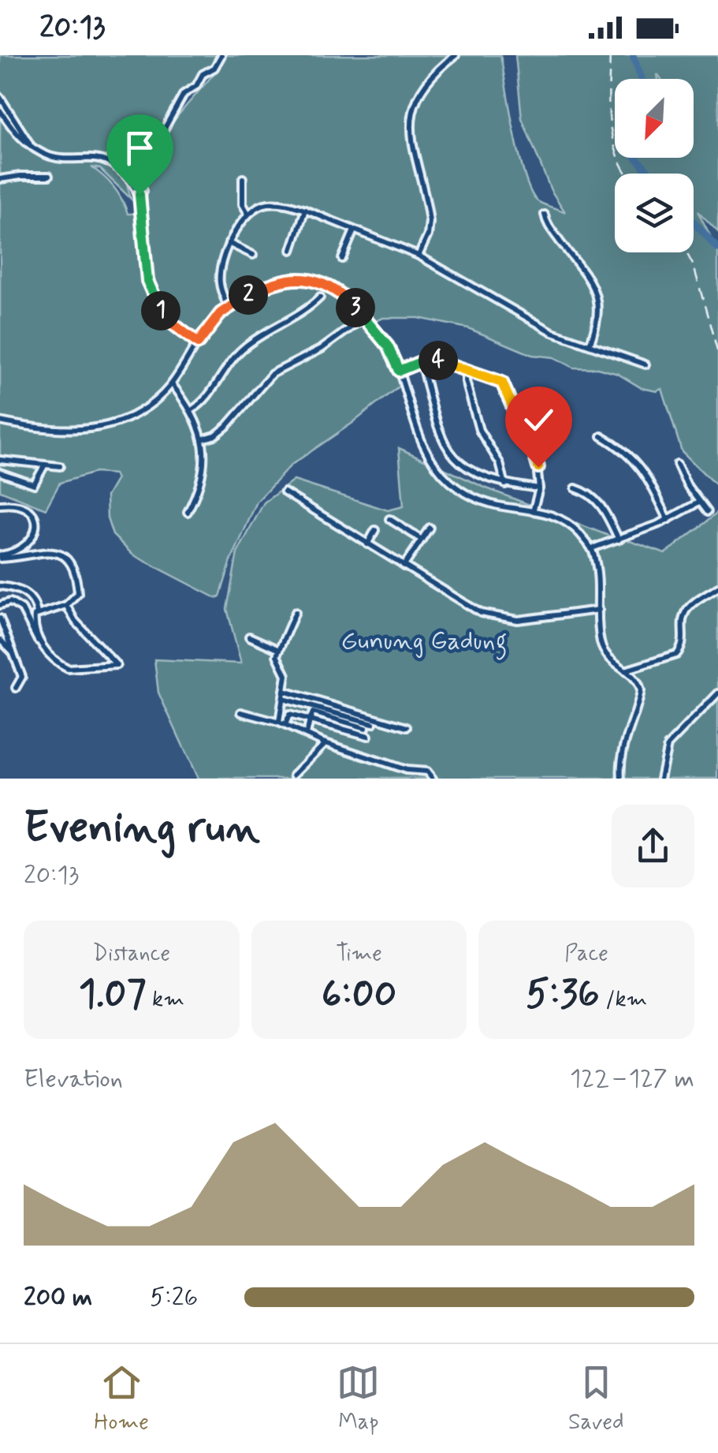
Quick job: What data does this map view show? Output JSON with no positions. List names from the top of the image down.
{
  "parks": ["Gunung Gadung"],
  "north": "bottom left",
  "page": {
    "status": "20:13",
    "pins": [
      "2",
      "3",
      "1",
      "4"
    ],
    "heading": ["Evening run", "20:13"],
    "stats": [
      ["Distance", "1.07 km"],
      ["Time", "6:00"],
      ["Pace", "5:36 /km"]
    ],
    "chart": ["Elevation", "122–127 m"],
    "list": [
      {
        "name": "200 m",
        "note": "5:26"
      }
    ],
    "tabs": ["Home", "Map", "Saved"]
  }
}
